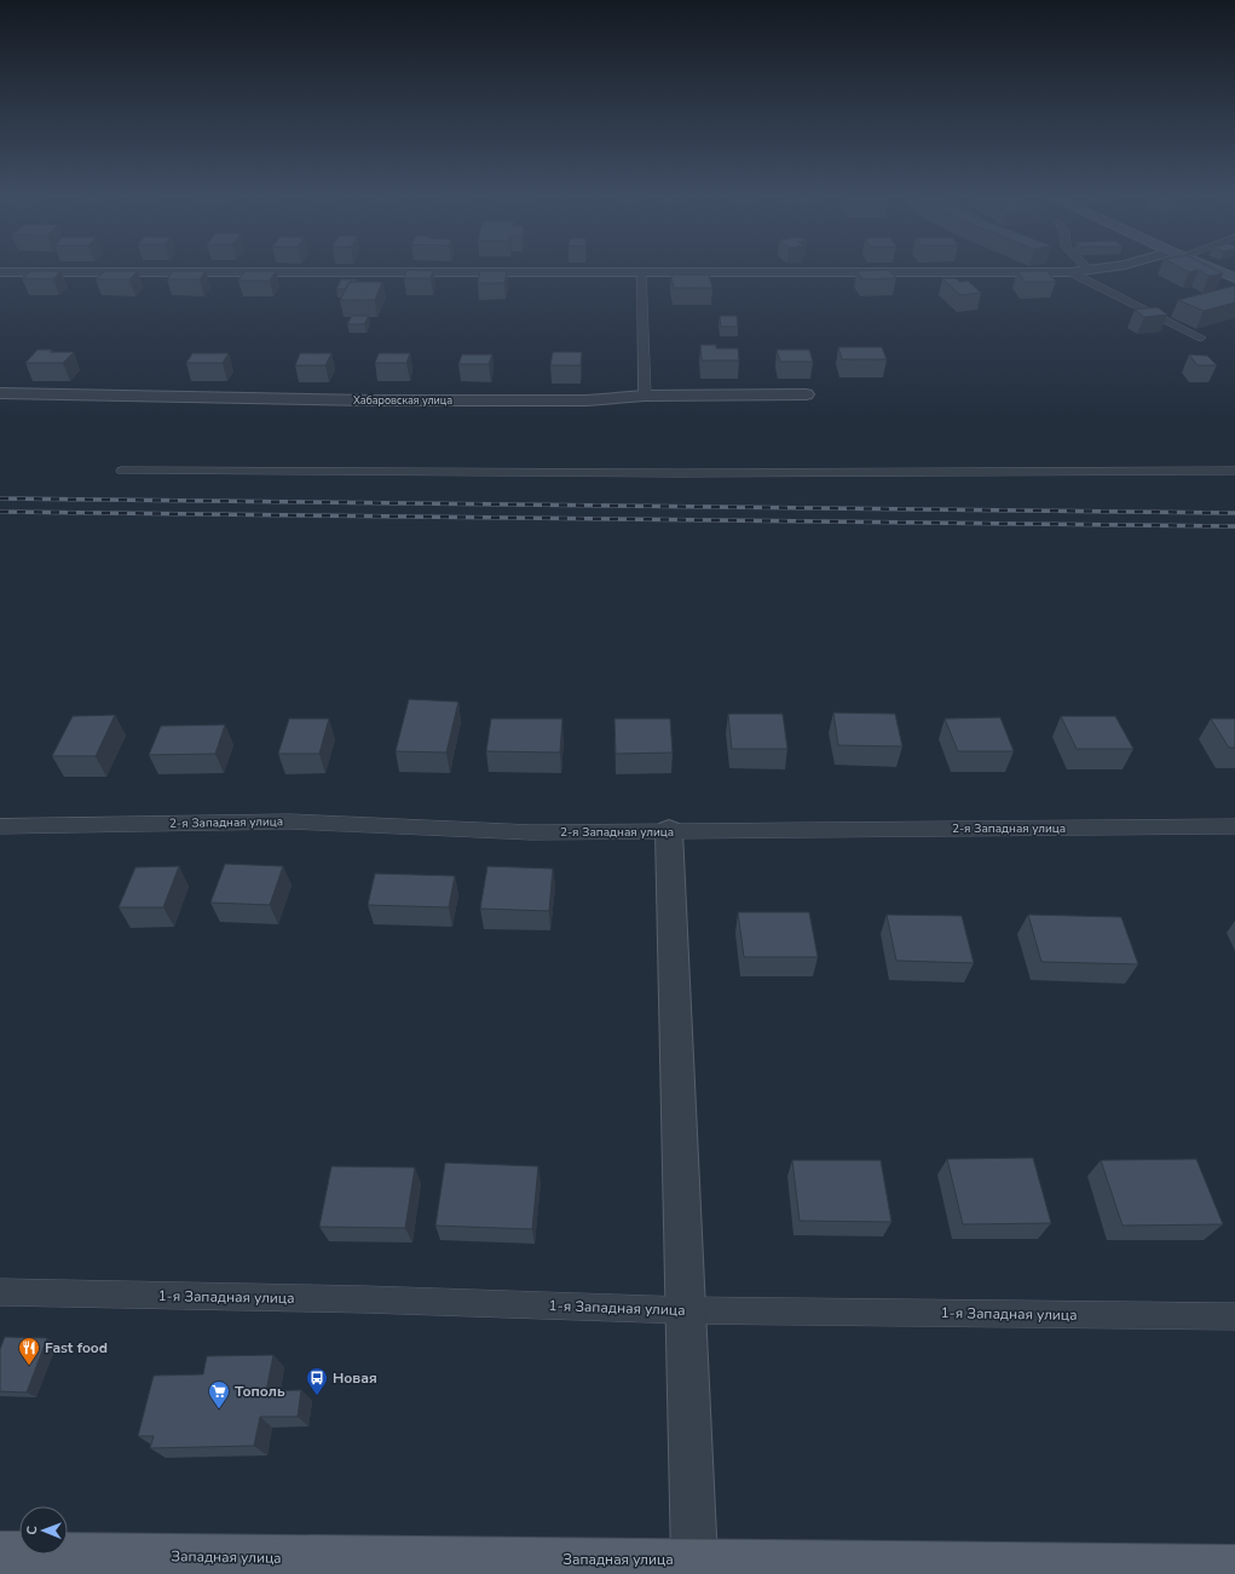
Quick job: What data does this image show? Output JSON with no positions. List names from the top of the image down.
{
  "streets": {
    "main road": ["Западная улица"],
    "street": ["Хабаровская улица"],
    "lane": ["2-я Западная улица", "1-я Западная улица"]
  },
  "places": {
    "restaurant": ["Fast food"],
    "bus stop": ["Новая"],
    "supermarket": ["Тополь"]
  },
  "north": "left"
}
